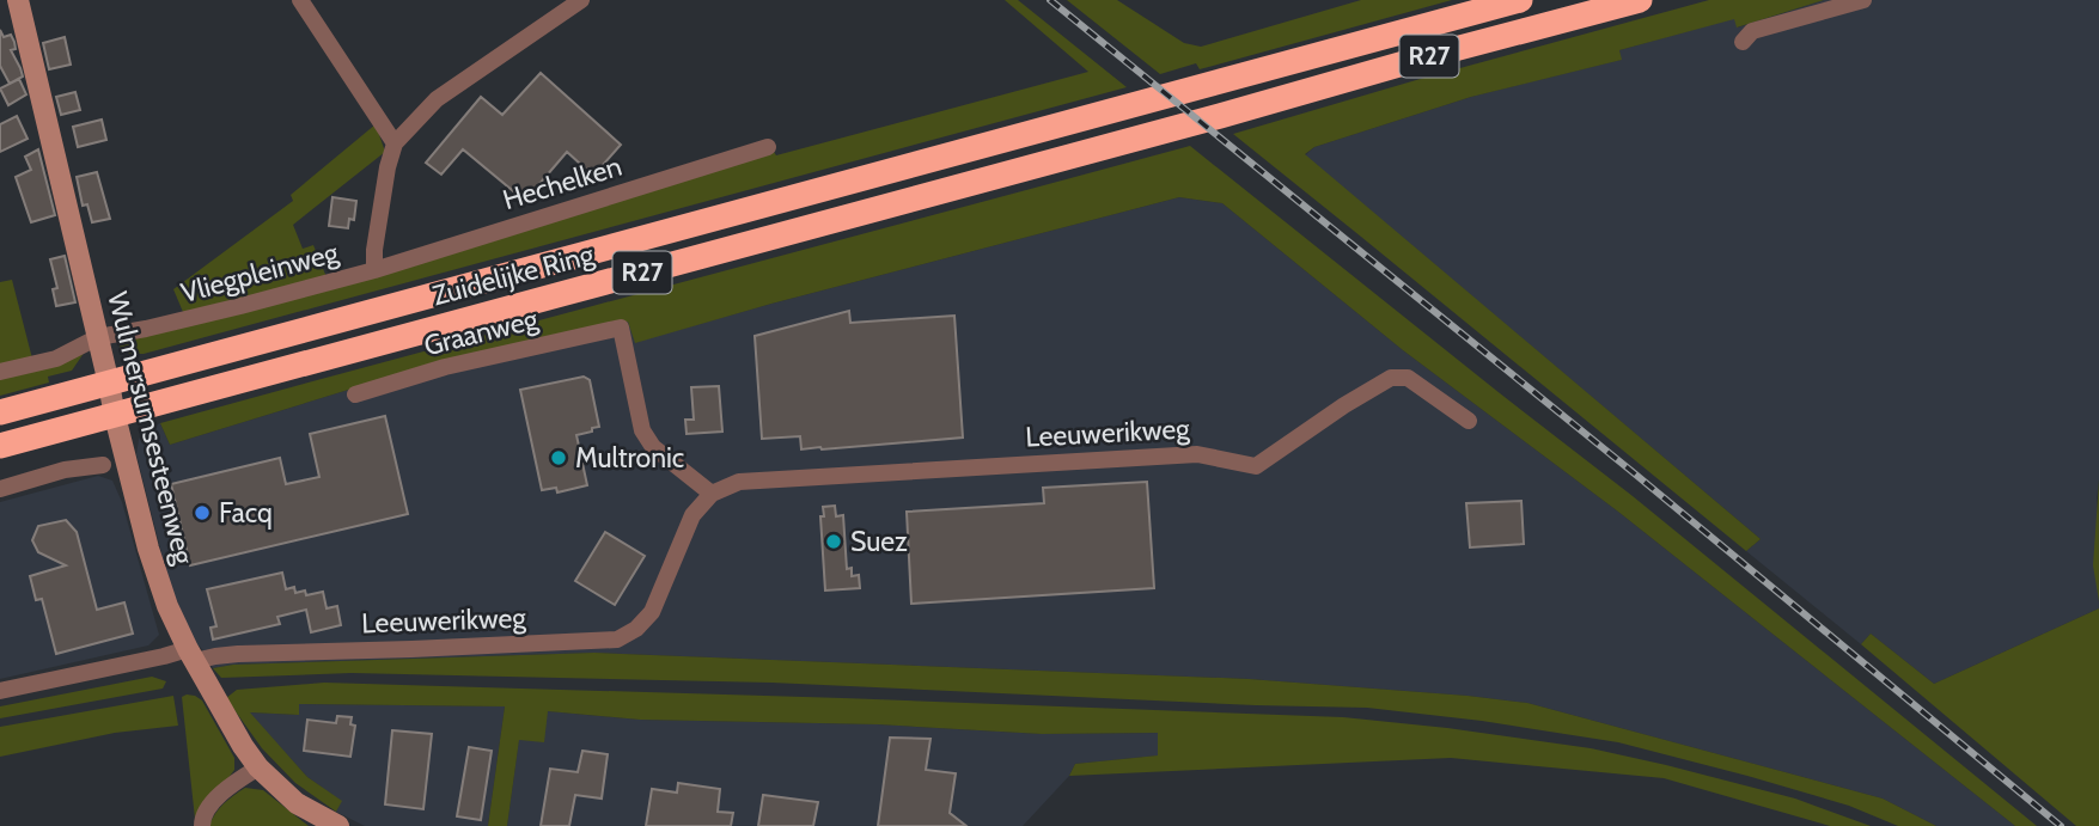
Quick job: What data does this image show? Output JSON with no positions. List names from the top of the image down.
{
  "streets": {
    "highway": ["R27", "Zuidelijke Ring"],
    "street": [
      "Hechelken",
      "Vliegpleinweg",
      "Graanweg",
      "Wulmersumsesteenweg",
      "Leeuwerikweg"
    ]
  },
  "crossings": [
    ["R27", "Zuidelijke Ring"],
    ["R27", "Wulmersumsesteenweg"],
    ["Hechelken", "Vliegpleinweg"],
    ["Vliegpleinweg", "Wulmersumsesteenweg"],
    ["Zuidelijke Ring", "Wulmersumsesteenweg"],
    ["Graanweg", "Leeuwerikweg"],
    ["Wulmersumsesteenweg", "Leeuwerikweg"]
  ],
  "places": ["Multronic", "Facq", "Suez"]
}
